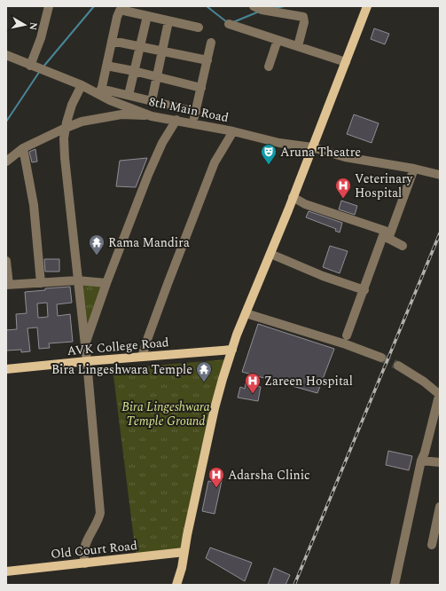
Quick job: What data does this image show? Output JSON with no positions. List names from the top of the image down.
{
  "streets": {
    "main road": ["AVK College Road", "Old Court Road"],
    "street": ["8th Main Road"]
  },
  "parks": ["Bira Lingeshwara Temple Ground"],
  "places": {
    "theatre": ["Aruna Theatre"],
    "hospital": ["Veterinary Hospital", "Zareen Hospital", "Adarsha Clinic"],
    "temple": ["Rama Mandira", "Bira Lingeshwara Temple"]
  },
  "north": "right"
}
